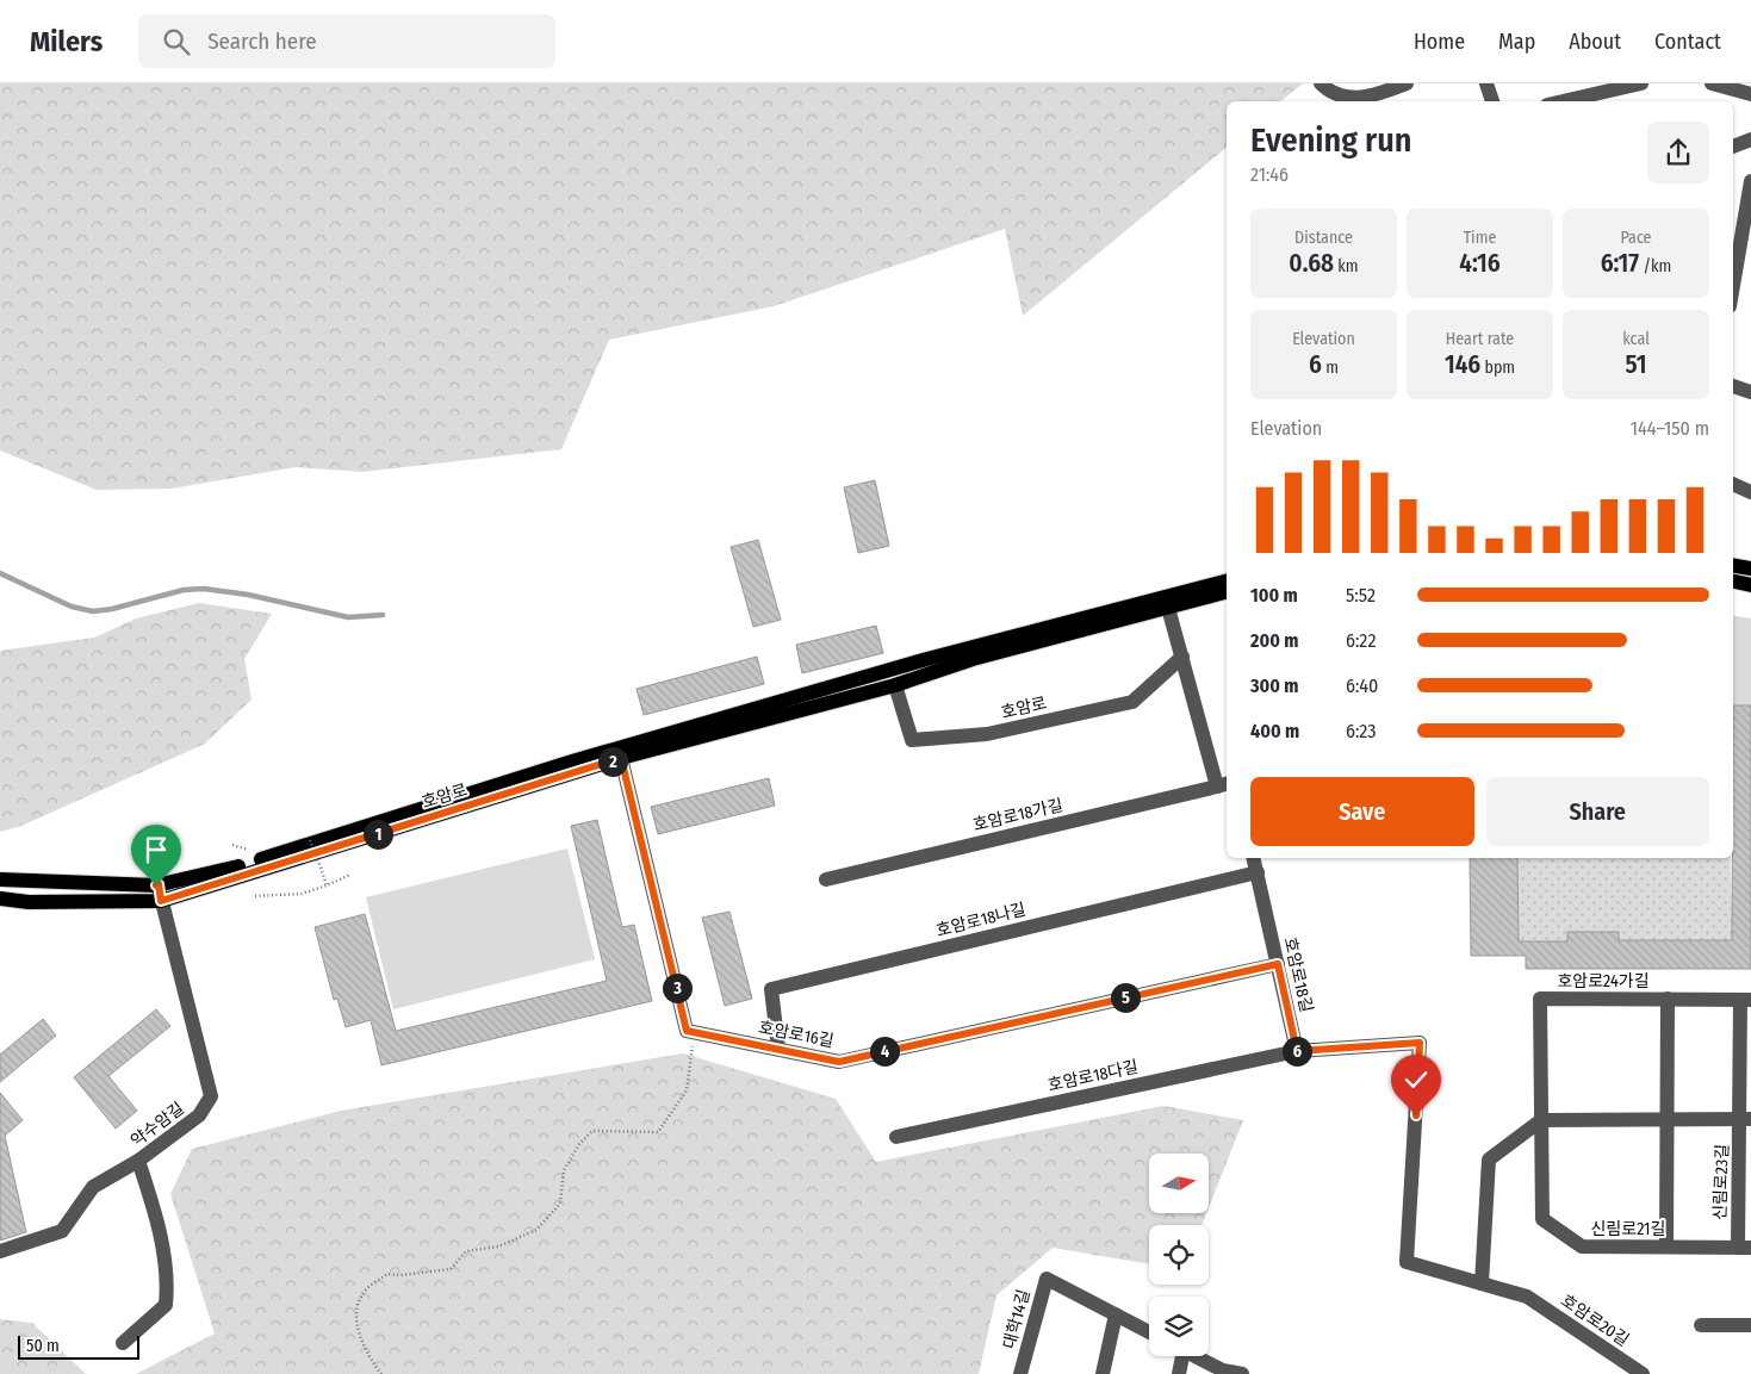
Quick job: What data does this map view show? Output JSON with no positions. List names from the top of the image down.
{
  "streets": {
    "main road": ["호암로"],
    "street": [
      "호암로18가길",
      "호암로18나길",
      "호암로18길",
      "호암로24가길",
      "호암로16길",
      "호암로18다길",
      "약수암길",
      "신림로23길",
      "신림로21길",
      "대학14길",
      "호암로20길"
    ]
  },
  "crossings": [
    ["호암로", "약수암길"],
    ["호암로18나길", "호암로18길"],
    ["호암로18나길", "호암로16길"],
    ["호암로18길", "호암로16길"],
    ["호암로18길", "호암로18다길"],
    ["호암로18길", "호암로20길"],
    ["호암로24가길", "신림로23길"],
    ["호암로24가길", "신림로21길"],
    ["호암로18다길", "호암로20길"],
    ["신림로23길", "신림로21길"]
  ],
  "scale_bar": "50 m",
  "north": "right",
  "page": {
    "header": "Milers",
    "search": "Search here",
    "nav": [
      "Home",
      "Map",
      "About",
      "Contact"
    ],
    "heading": ["Evening run", "21:46"],
    "stats": [
      ["Distance", "0.68 km"],
      ["Time", "4:16"],
      ["Pace", "6:17 /km"],
      ["Elevation", "6 m"],
      ["Heart rate", "146 bpm"],
      ["kcal", "51"]
    ],
    "chart": ["Elevation", "144–150 m"],
    "list": [
      {
        "name": "100 m",
        "note": "5:52"
      },
      {
        "name": "200 m",
        "note": "6:22"
      },
      {
        "name": "300 m",
        "note": "6:40"
      },
      {
        "name": "400 m",
        "note": "6:23"
      }
    ],
    "pins": [
      "2",
      "1",
      "3",
      "5",
      "4",
      "6"
    ],
    "buttons": ["Save", "Share"],
    "scale": "50 m"
  }
}
